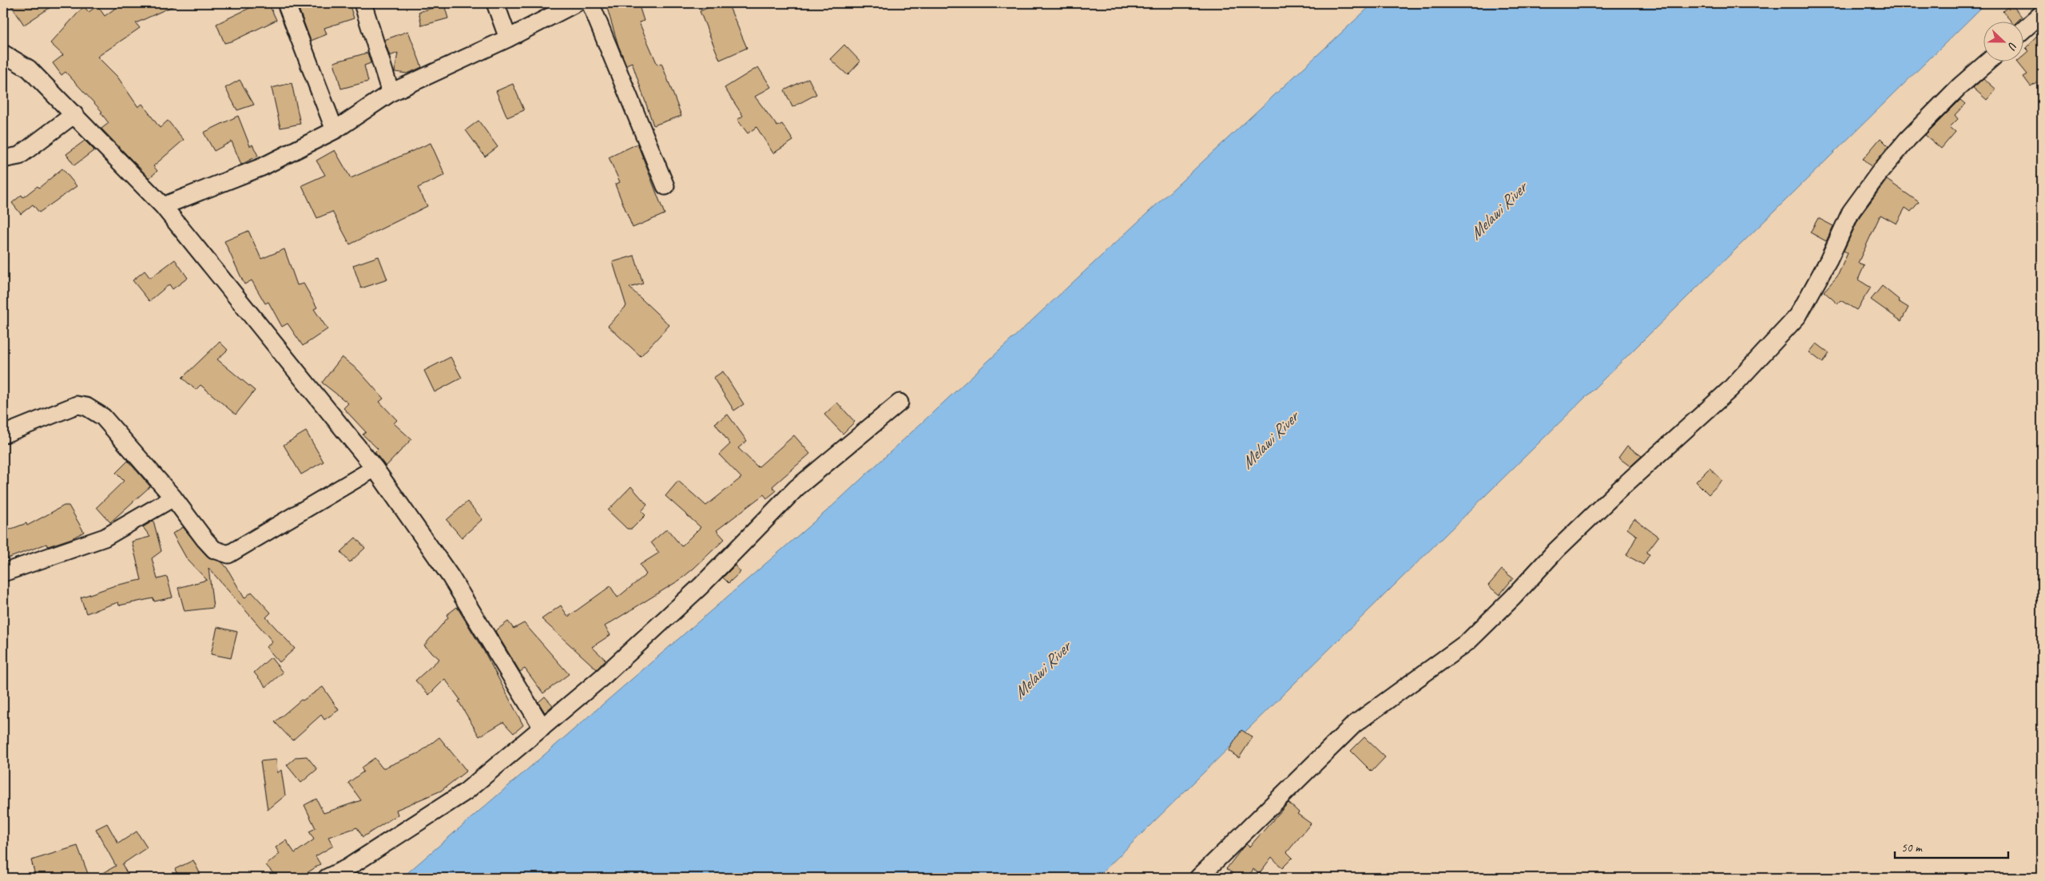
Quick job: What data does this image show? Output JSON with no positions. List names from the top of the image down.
{
  "water": ["Melawi River"],
  "scale_bar": "50 m",
  "north": "right"
}
